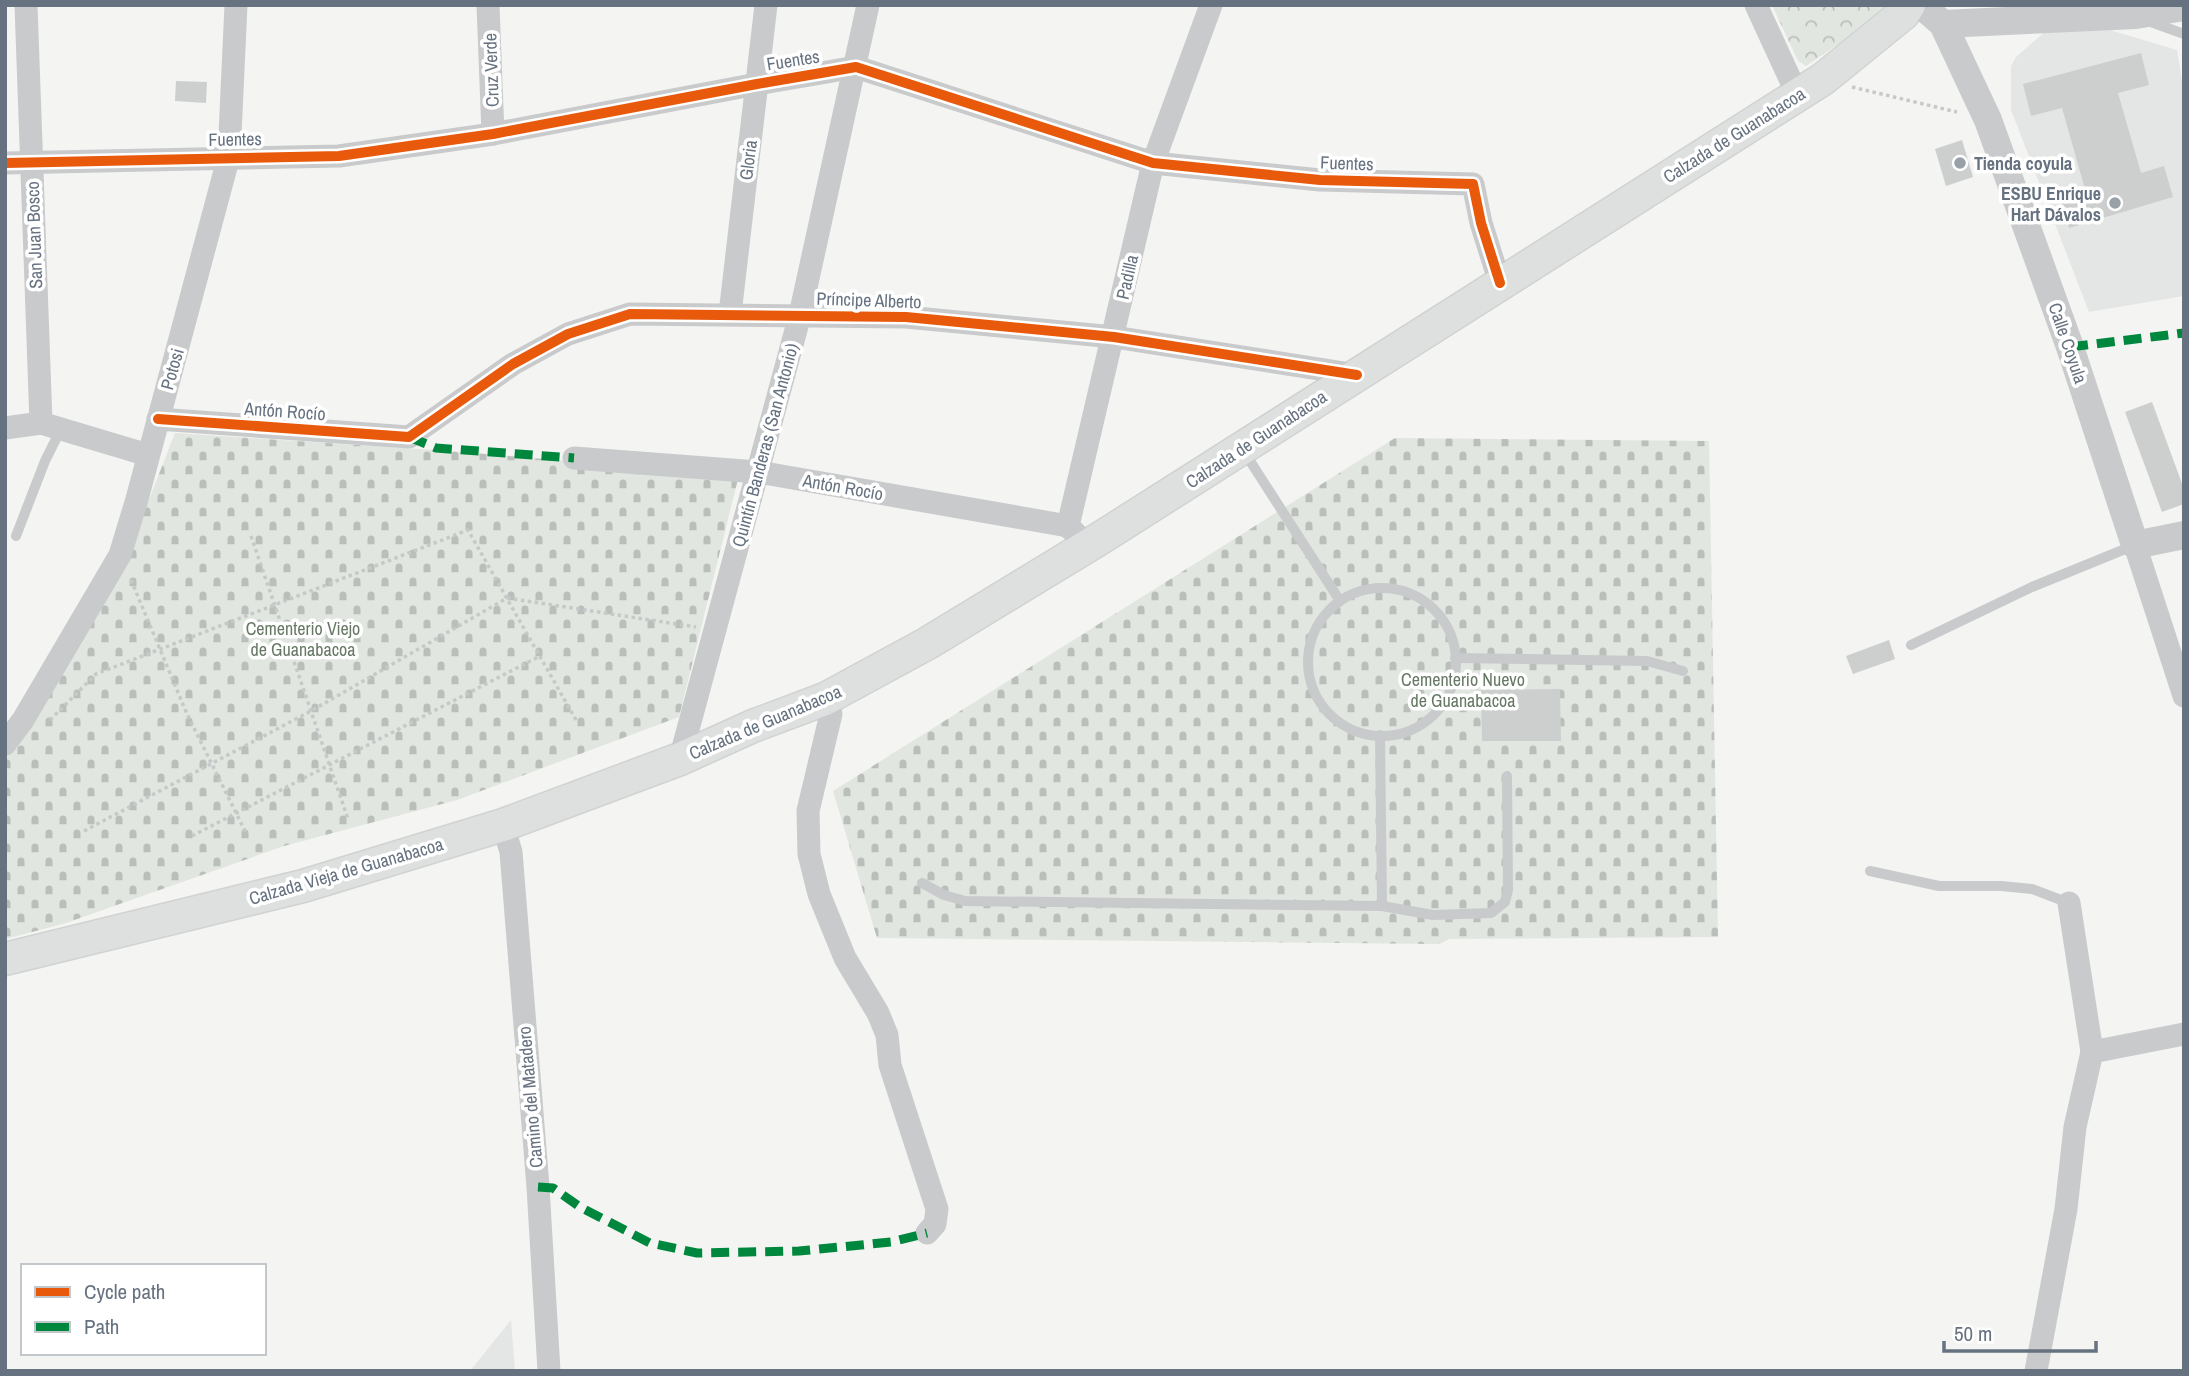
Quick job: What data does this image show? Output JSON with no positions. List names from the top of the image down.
{
  "streets": {
    "main road": ["Calzada de Guanabacoa", "Calzada Vieja de Guanabacoa"],
    "street": [
      "Fuentes",
      "Cruz Verde",
      "Gloria",
      "San Juan Bosco",
      "Padilla",
      "Príncipe Alberto",
      "Calle Coyula",
      "Potosi",
      "Antón Rocío",
      "Quintín Banderas (San Antonio)",
      "Camino del Matadero"
    ]
  },
  "crossings": [
    ["Fuentes", "Cruz Verde"],
    ["Fuentes", "Calzada de Guanabacoa"],
    ["Fuentes", "Gloria"],
    ["Fuentes", "San Juan Bosco"],
    ["Fuentes", "Padilla"],
    ["Fuentes", "Potosi"],
    ["Fuentes", "Quintín Banderas (San Antonio)"],
    ["Calzada de Guanabacoa", "Padilla"],
    ["Calzada de Guanabacoa", "Príncipe Alberto"],
    ["Calzada de Guanabacoa", "Antón Rocío"],
    ["Calzada de Guanabacoa", "Quintín Banderas (San Antonio)"],
    ["Calzada de Guanabacoa", "Calzada Vieja de Guanabacoa"],
    ["Gloria", "Príncipe Alberto"],
    ["Padilla", "Príncipe Alberto"],
    ["Padilla", "Antón Rocío"],
    ["Príncipe Alberto", "Antón Rocío"],
    ["Príncipe Alberto", "Quintín Banderas (San Antonio)"],
    ["Potosi", "Antón Rocío"],
    ["Antón Rocío", "Quintín Banderas (San Antonio)"],
    ["Quintín Banderas (San Antonio)", "Calzada Vieja de Guanabacoa"],
    ["Calzada Vieja de Guanabacoa", "Camino del Matadero"]
  ],
  "parks": ["Cementerio Viejo de Guanabacoa", "Cementerio Nuevo de Guanabacoa"],
  "places": ["Tienda coyula", "ESBU Enrique Hart Dávalos"],
  "legend": ["Cycle path", "Path"],
  "scale_bar": "50 m"
}
